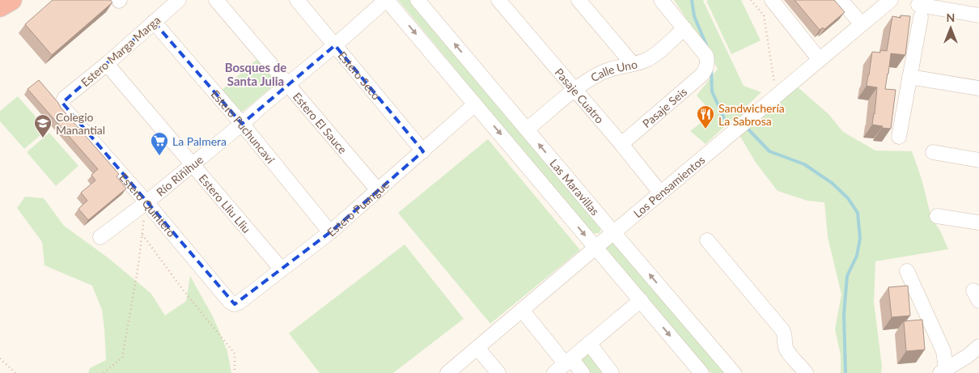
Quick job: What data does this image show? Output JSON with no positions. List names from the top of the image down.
{
  "streets": {
    "street": [
      "Estero Marga Marga",
      "Calle Uno",
      "Estero Seco",
      "Pasaje Cuatro",
      "Pasaje Seis",
      "Estero El Sauce",
      "Estero Puchuncaví",
      "Río Riñihue",
      "Los Pensamientos",
      "Las Maravillas",
      "Estero Lliu Lliu",
      "Estero Quintero",
      "Estero Puangue"
    ]
  },
  "crossings": [
    ["Estero Marga Marga", "Estero Puchuncaví"],
    ["Estero Marga Marga", "Estero Lliu Lliu"],
    ["Estero Marga Marga", "Estero Quintero"],
    ["Calle Uno", "Pasaje Cuatro"],
    ["Calle Uno", "Pasaje Seis"],
    ["Calle Uno", "Las Maravillas"],
    ["Estero Seco", "Río Riñihue"],
    ["Estero Seco", "Estero Puangue"],
    ["Pasaje Cuatro", "Pasaje Seis"],
    ["Pasaje Cuatro", "Los Pensamientos"],
    ["Estero El Sauce", "Río Riñihue"],
    ["Estero El Sauce", "Estero Puangue"],
    ["Estero Puchuncaví", "Río Riñihue"],
    ["Estero Puchuncaví", "Estero Puangue"],
    ["Río Riñihue", "Las Maravillas"],
    ["Río Riñihue", "Estero Lliu Lliu"],
    ["Río Riñihue", "Estero Quintero"],
    ["Los Pensamientos", "Las Maravillas"],
    ["Las Maravillas", "Estero Puangue"],
    ["Estero Lliu Lliu", "Estero Puangue"],
    ["Estero Quintero", "Estero Puangue"]
  ],
  "districts": ["Bosques de Santa Julia"],
  "places": {
    "restaurant": ["Sandwichería La Sabrosa"],
    "school or university": ["Colegio Manantial"],
    "supermarket": ["La Palmera"]
  },
  "north": "top"
}
